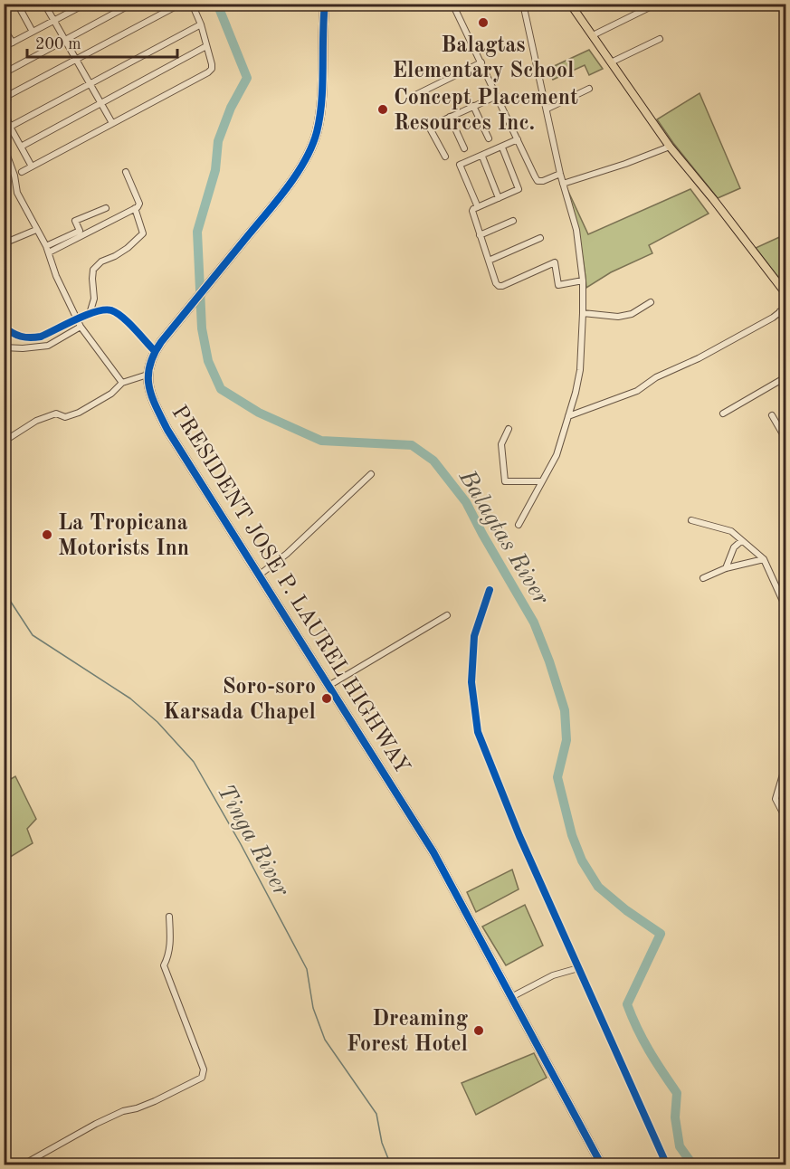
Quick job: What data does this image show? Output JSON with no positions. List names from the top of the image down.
{
  "streets": {
    "highway": ["PRESIDENT JOSE P. LAUREL HIGHWAY"]
  },
  "water": ["Balagtas River", "Tinga River"],
  "places": [
    "Balagtas Elementary School",
    "Concept Placement Resources Inc.",
    "La Tropicana Motorists Inn",
    "Soro-soro Karsada Chapel",
    "Dreaming Forest Hotel"
  ],
  "scale_bar": "200 m"
}
